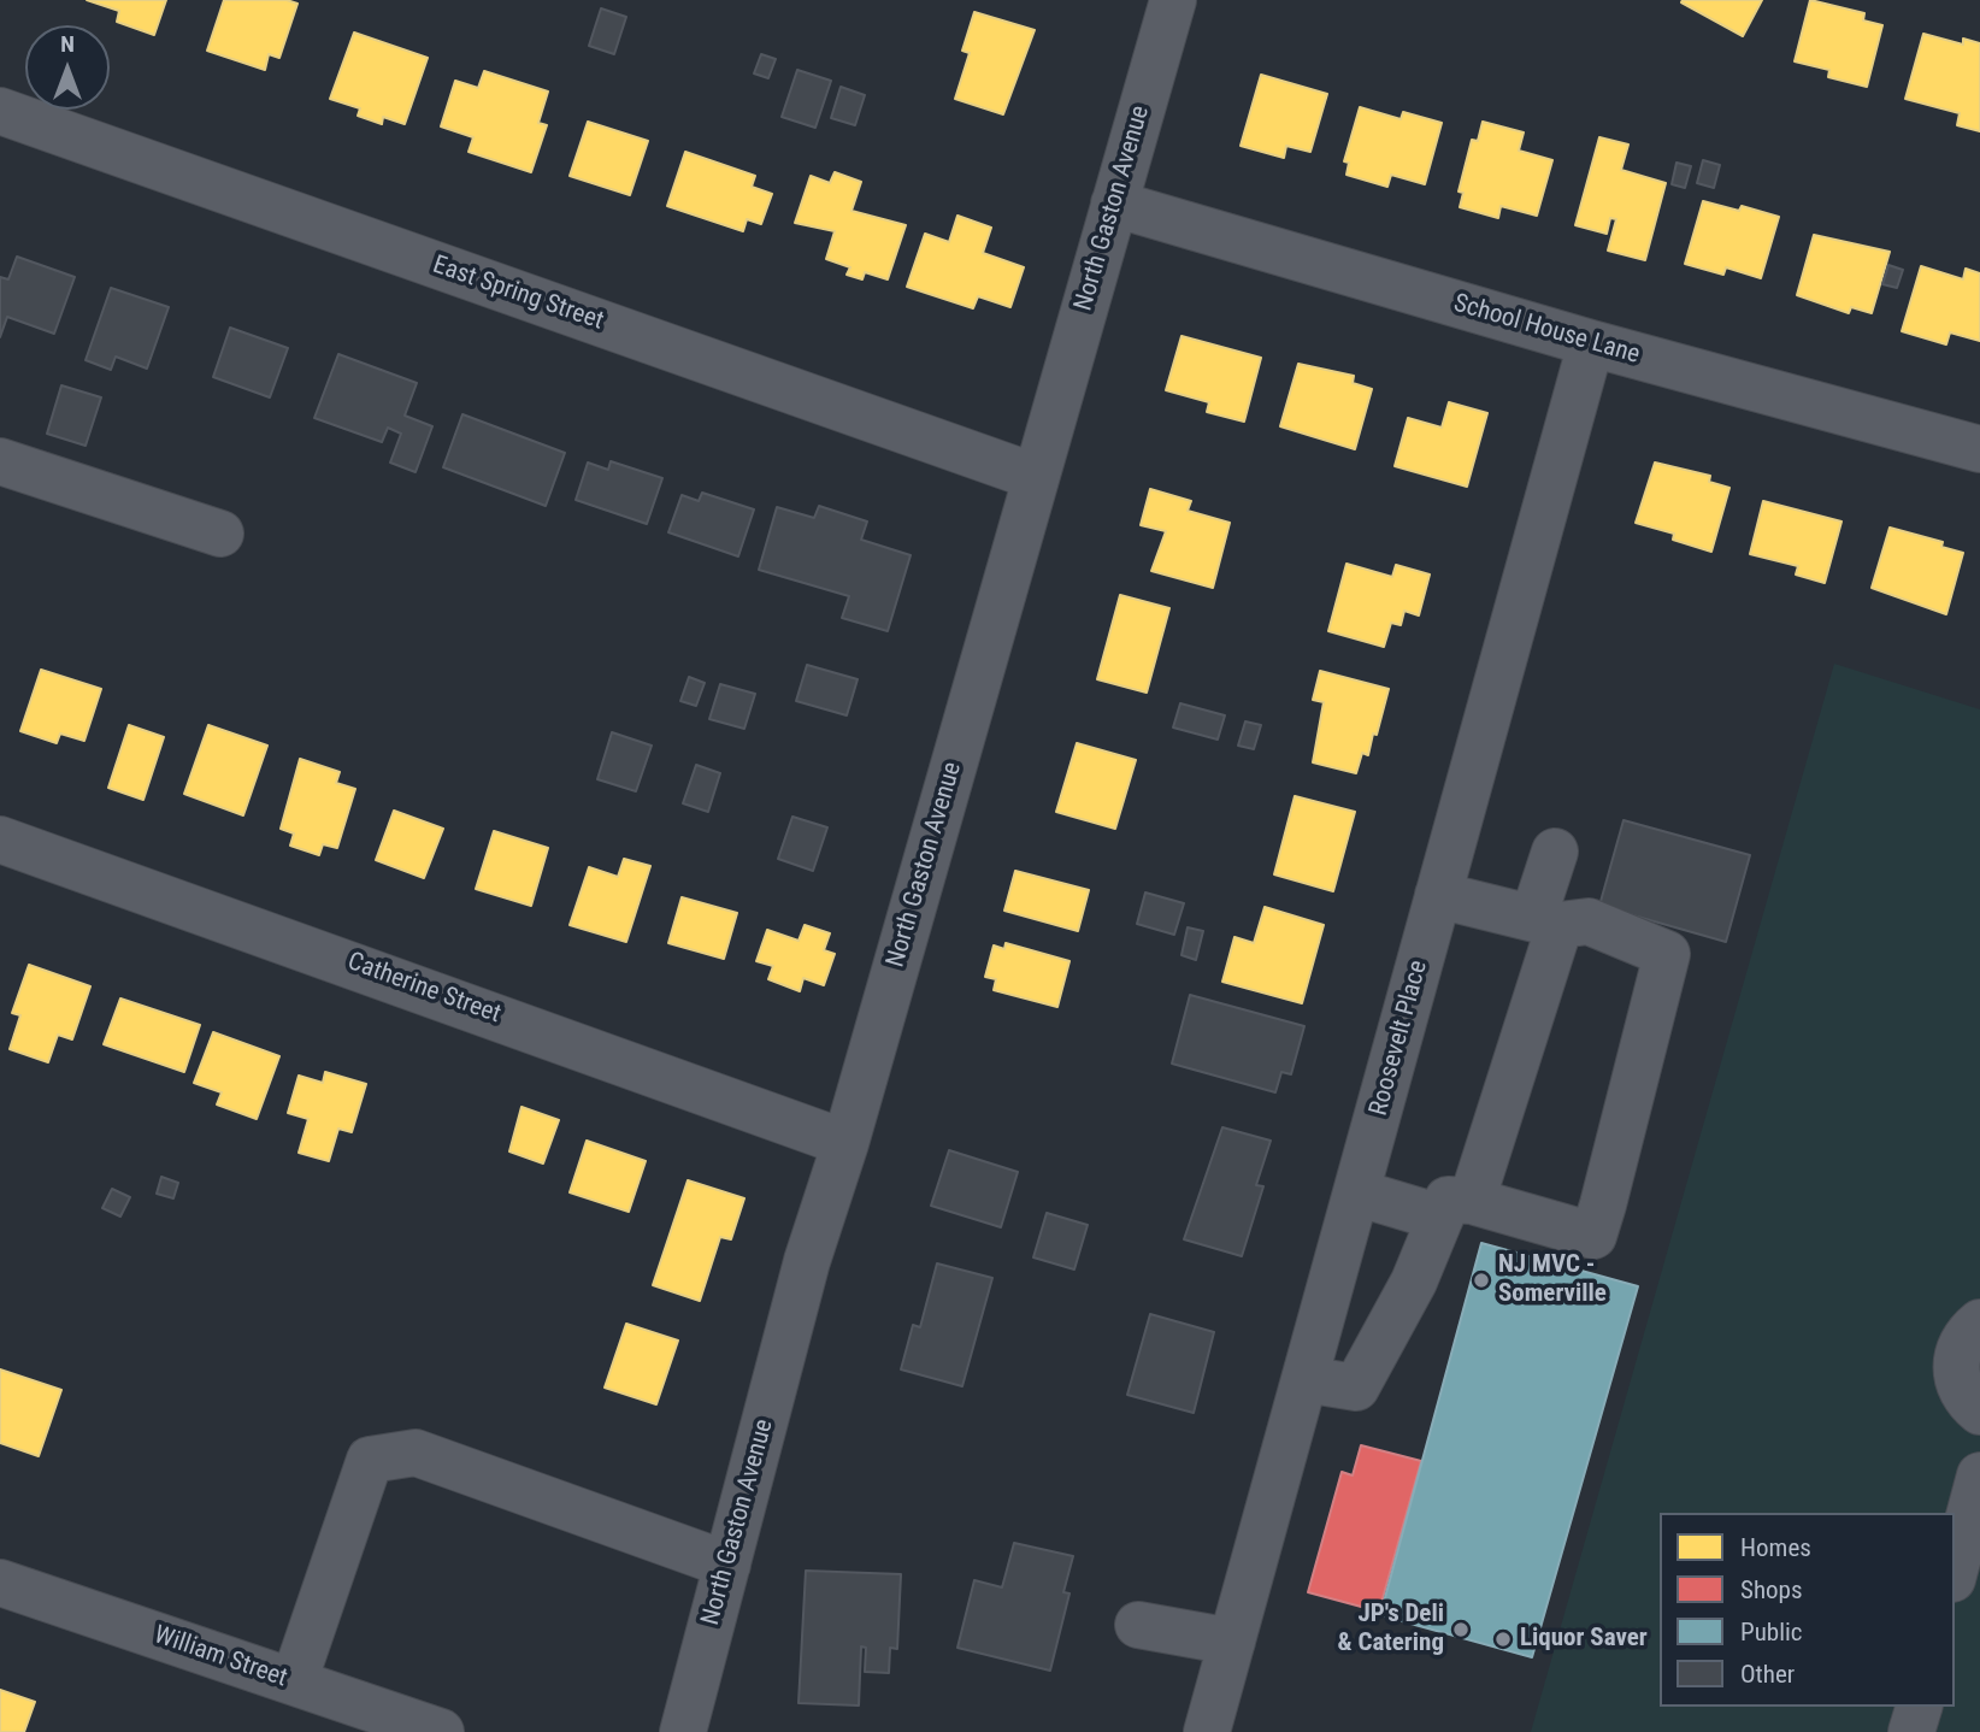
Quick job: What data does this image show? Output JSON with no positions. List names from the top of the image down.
{
  "streets": {
    "street": [
      "North Gaston Avenue",
      "East Spring Street",
      "School House Lane",
      "Catherine Street",
      "Roosevelt Place",
      "William Street"
    ]
  },
  "crossings": [
    ["North Gaston Avenue", "East Spring Street"],
    ["North Gaston Avenue", "School House Lane"],
    ["North Gaston Avenue", "Catherine Street"],
    ["School House Lane", "Roosevelt Place"]
  ],
  "places": ["NJ MVC - Somerville", "JP's Deli & Catering", "Liquor Saver"],
  "legend": [
    "Homes",
    "Shops",
    "Public",
    "Other"
  ],
  "north": "top"
}
